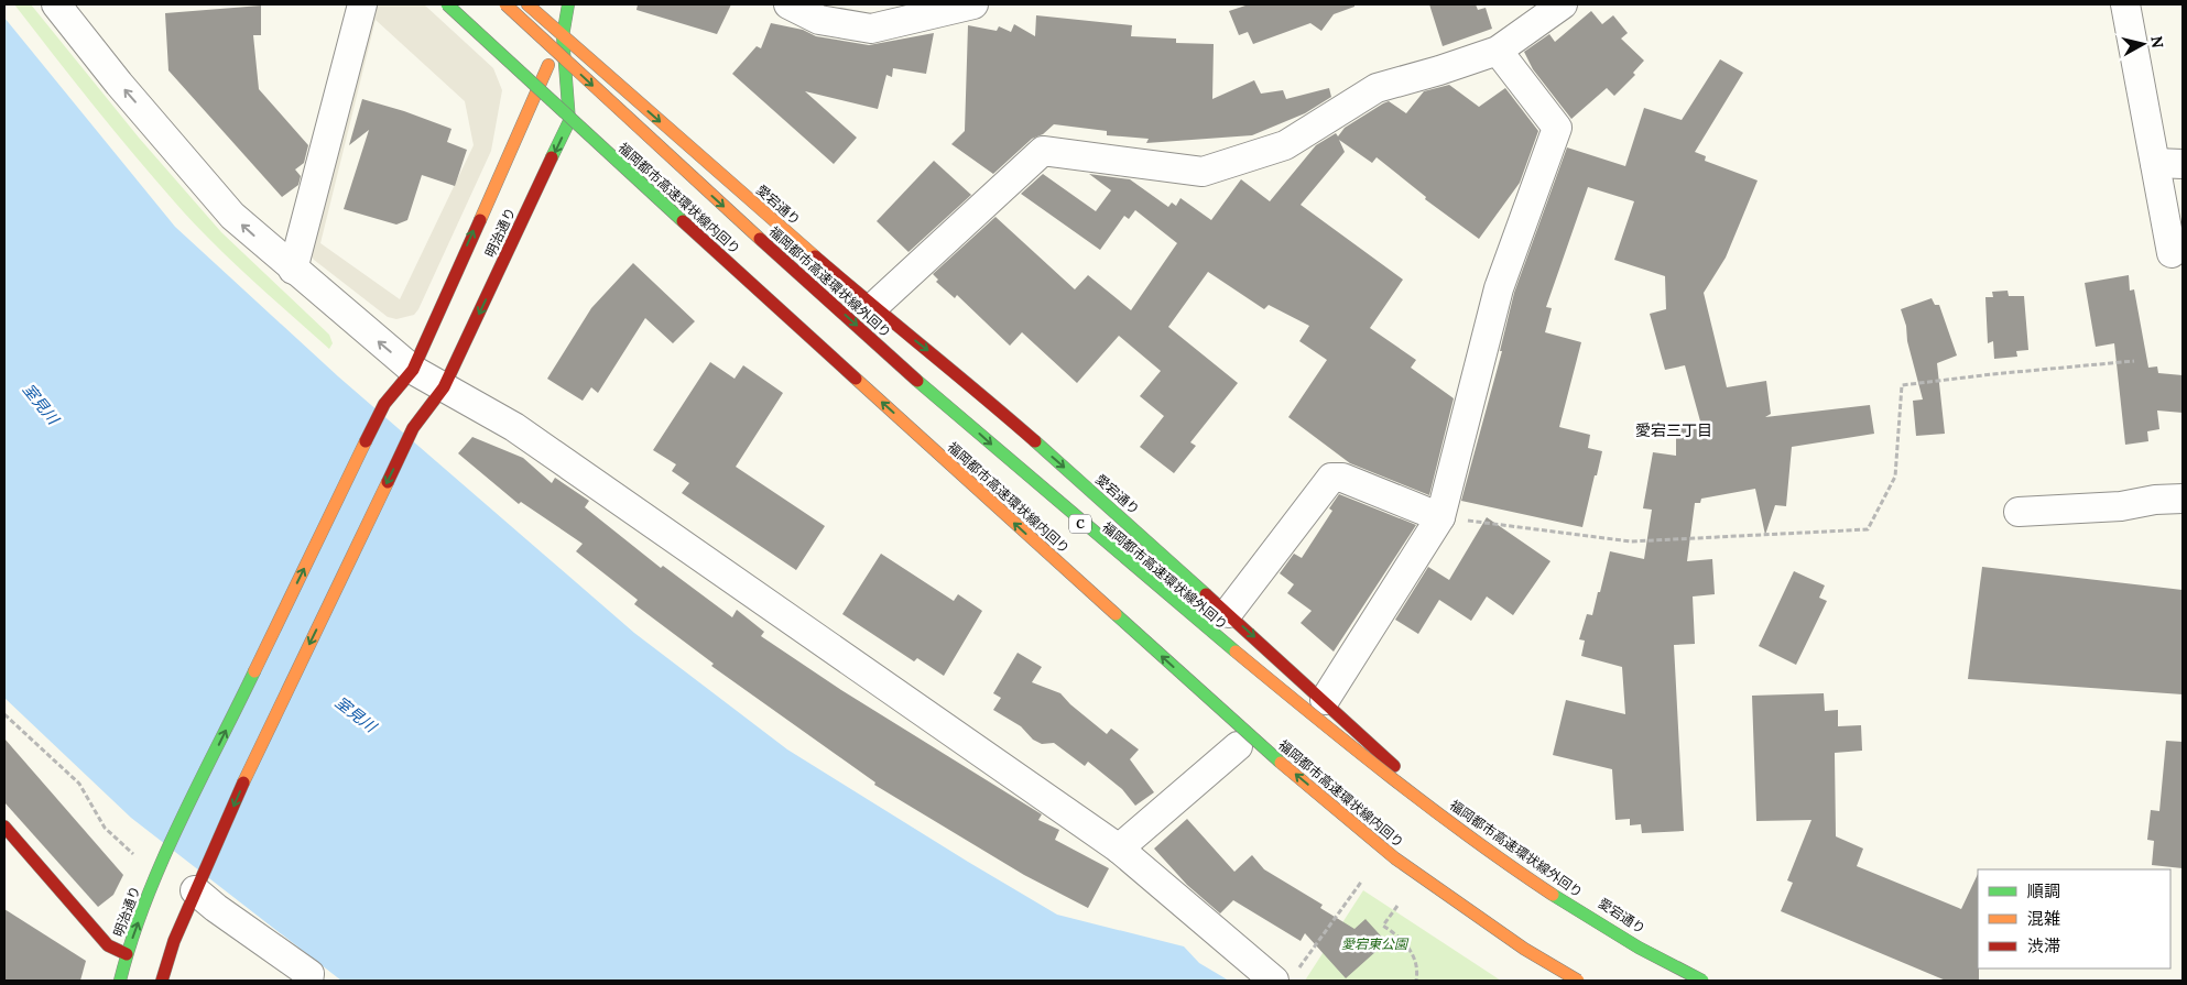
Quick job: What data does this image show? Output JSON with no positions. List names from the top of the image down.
{
  "streets": {
    "main road": [
      "福岡都市高速環状線内回り",
      "愛宕通り",
      "明治通り",
      "福岡都市高速環状線外回り",
      "C"
    ]
  },
  "crossings": [
    ["愛宕通り", "明治通り"],
    ["愛宕通り", "福岡都市高速環状線外回り"]
  ],
  "districts": ["愛宕三丁目"],
  "water": ["室見川"],
  "parks": ["愛宕東公園"],
  "legend": ["順調", "混雑", "渋滞"],
  "north": "right"
}
